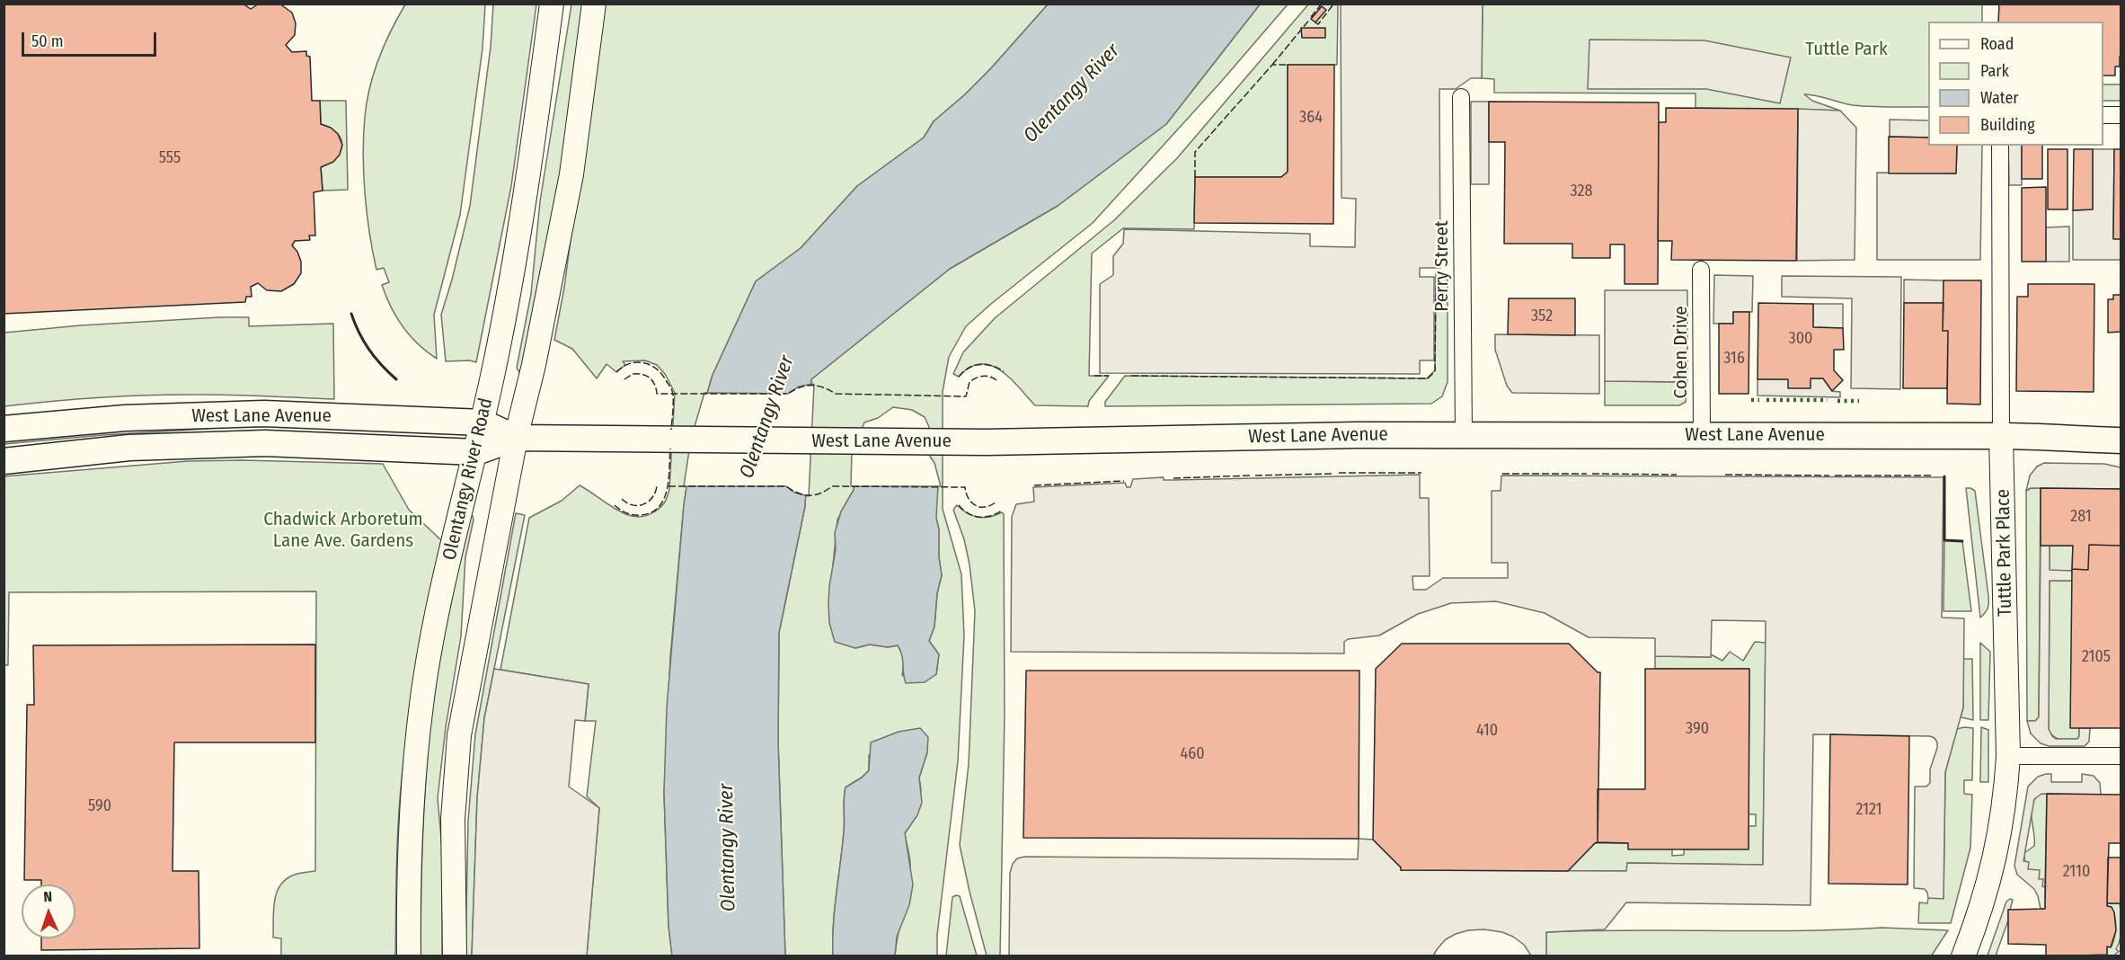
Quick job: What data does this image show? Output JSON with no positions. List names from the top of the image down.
{
  "streets": {
    "main road": ["West Lane Avenue", "Olentangy River Road", "Tuttle Park Place"],
    "street": ["Perry Street", "Cohen Drive"]
  },
  "crossings": [
    ["Perry Street", "West Lane Avenue"],
    ["Cohen Drive", "West Lane Avenue"],
    ["West Lane Avenue", "Olentangy River Road"],
    ["West Lane Avenue", "Tuttle Park Place"]
  ],
  "water": ["Olentangy River"],
  "parks": ["Tuttle Park", "Chadwick Arboretum Lane Ave. Gardens"],
  "house_numbers": [
    "364",
    "555",
    "328",
    "352",
    "300",
    "316",
    "281",
    "2105",
    "390",
    "410",
    "460",
    "590",
    "2121",
    "2110"
  ],
  "legend": [
    "Road",
    "Park",
    "Water",
    "Building"
  ],
  "scale_bar": "50 m",
  "north": "top"
}
